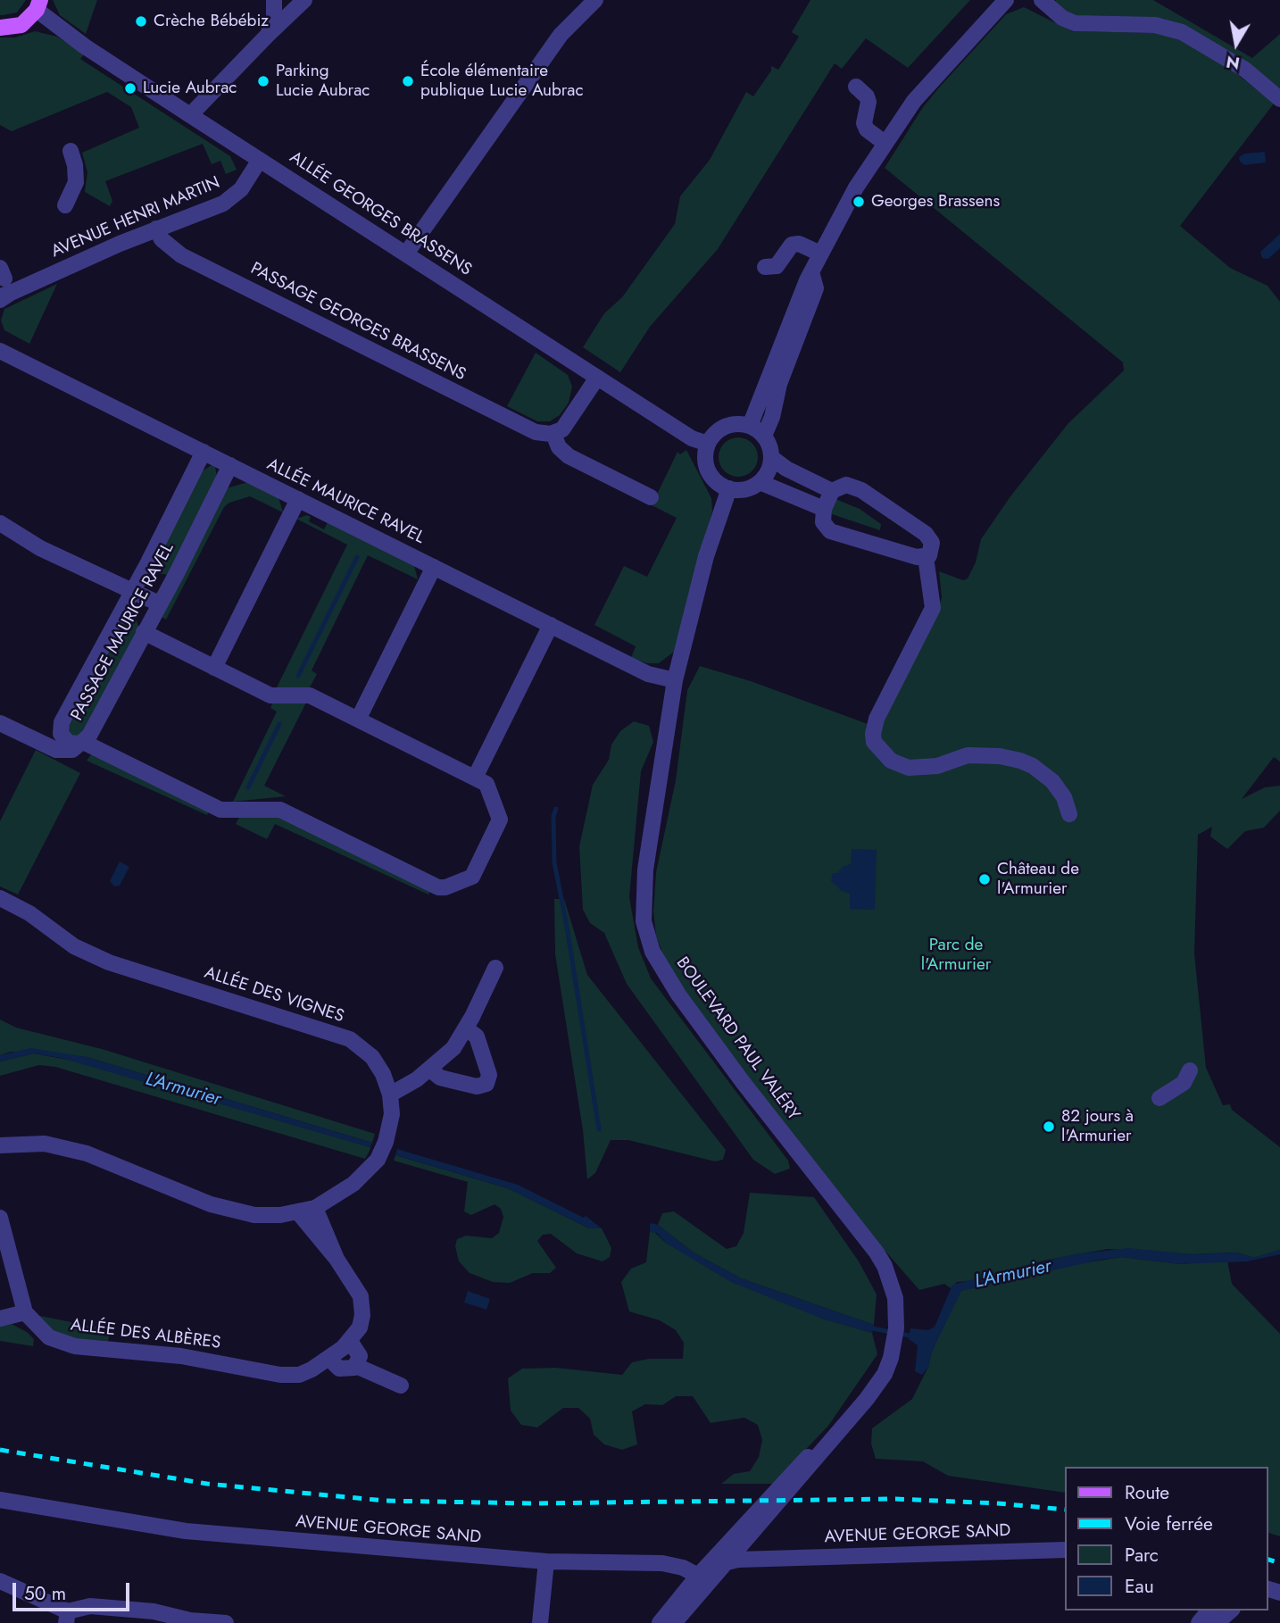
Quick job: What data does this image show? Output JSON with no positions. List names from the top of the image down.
{
  "streets": {
    "street": [
      "ALLÉE GEORGES BRASSENS",
      "AVENUE HENRI MARTIN",
      "PASSAGE GEORGES BRASSENS",
      "ALLÉE MAURICE RAVEL",
      "PASSAGE MAURICE RAVEL",
      "ALLÉE DES VIGNES",
      "BOULEVARD PAUL VALÉRY",
      "ALLÉE DES ALBÈRES",
      "AVENUE GEORGE SAND"
    ]
  },
  "crossings": [
    ["ALLÉE GEORGES BRASSENS", "AVENUE HENRI MARTIN"],
    ["ALLÉE GEORGES BRASSENS", "BOULEVARD PAUL VALÉRY"],
    ["AVENUE HENRI MARTIN", "PASSAGE GEORGES BRASSENS"],
    ["ALLÉE MAURICE RAVEL", "PASSAGE MAURICE RAVEL"],
    ["ALLÉE MAURICE RAVEL", "BOULEVARD PAUL VALÉRY"],
    ["BOULEVARD PAUL VALÉRY", "AVENUE GEORGE SAND"]
  ],
  "water": ["L'Armurier"],
  "parks": ["Parc de l'Armurier"],
  "places": [
    "Crèche Bébébiz",
    "Parking Lucie Aubrac",
    "École élémentaire publique Lucie Aubrac",
    "Lucie Aubrac",
    "Georges Brassens",
    "Château de l'Armurier",
    "82 jours à l'Armurier"
  ],
  "legend": [
    "Route",
    "Voie ferrée",
    "Parc",
    "Eau"
  ],
  "scale_bar": "50 m",
  "north": "bottom"
}
